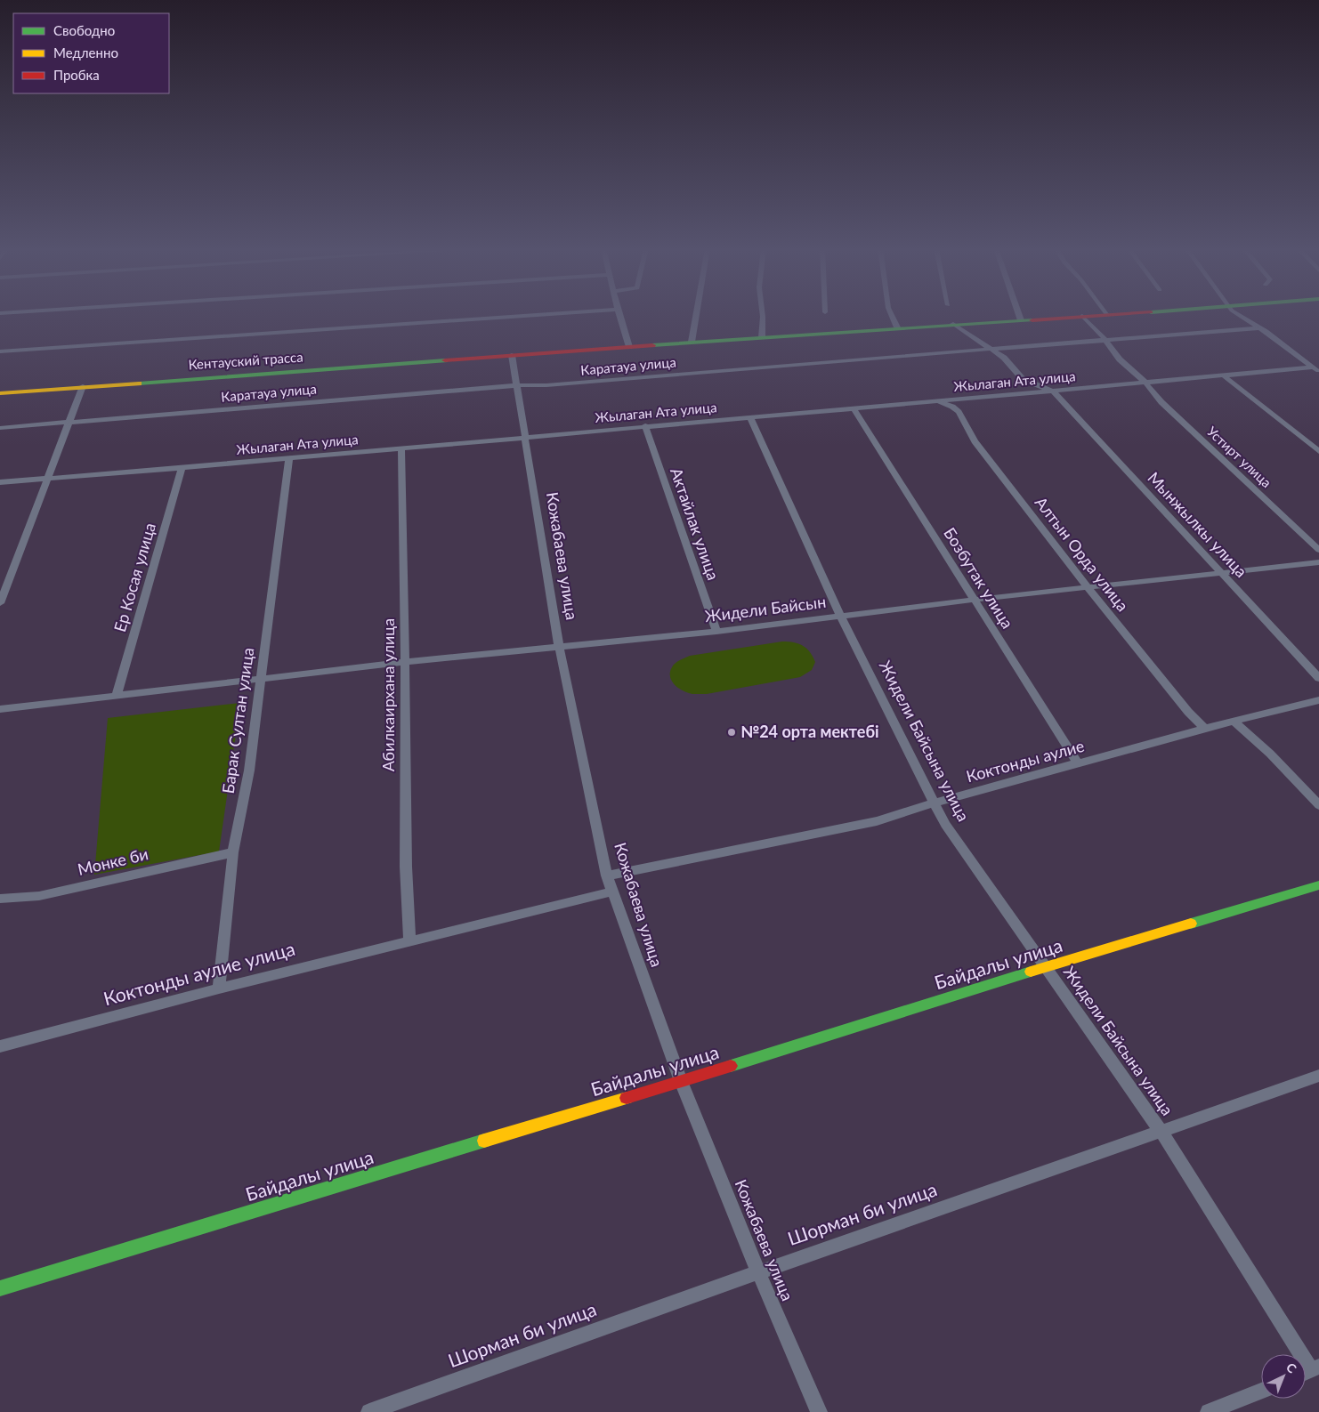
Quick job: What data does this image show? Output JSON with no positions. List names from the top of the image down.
{
  "streets": {
    "main road": ["Кентауский трасса", "Байдалы улица"],
    "street": [
      "Каратауа улица",
      "Жылаган Ата улица",
      "Устирт улица",
      "Актайлак улица",
      "Мынжылкы улица",
      "Алтын Орда улица",
      "Кожабаева улица",
      "Ер Косая улица",
      "Бозбутак улица",
      "Жидели Байсын",
      "Абилкаирхана улица",
      "Барак Султан улица",
      "Жидели Байсына улица",
      "Коктонды аулие",
      "Монке би",
      "Коктонды аулие улица",
      "Шорман би улица"
    ]
  },
  "crossings": [
    ["Кентауский трасса", "Устирт улица"],
    ["Кентауский трасса", "Кожабаева улица"],
    ["Каратауа улица", "Устирт улица"],
    ["Каратауа улица", "Кожабаева улица"],
    ["Жылаган Ата улица", "Устирт улица"],
    ["Жылаган Ата улица", "Актайлак улица"],
    ["Жылаган Ата улица", "Мынжылкы улица"],
    ["Жылаган Ата улица", "Алтын Орда улица"],
    ["Жылаган Ата улица", "Кожабаева улица"],
    ["Жылаган Ата улица", "Ер Косая улица"],
    ["Жылаган Ата улица", "Бозбутак улица"],
    ["Жылаган Ата улица", "Абилкаирхана улица"],
    ["Жылаган Ата улица", "Барак Султан улица"],
    ["Жылаган Ата улица", "Жидели Байсына улица"],
    ["Актайлак улица", "Жидели Байсын"],
    ["Алтын Орда улица", "Коктонды аулие"],
    ["Кожабаева улица", "Жидели Байсын"],
    ["Кожабаева улица", "Коктонды аулие"],
    ["Кожабаева улица", "Байдалы улица"],
    ["Кожабаева улица", "Коктонды аулие улица"],
    ["Кожабаева улица", "Шорман би улица"],
    ["Бозбутак улица", "Жидели Байсын"],
    ["Бозбутак улица", "Коктонды аулие"],
    ["Жидели Байсын", "Жидели Байсына улица"],
    ["Абилкаирхана улица", "Коктонды аулие улица"],
    ["Барак Султан улица", "Монке би"],
    ["Барак Султан улица", "Коктонды аулие улица"],
    ["Жидели Байсына улица", "Коктонды аулие"],
    ["Жидели Байсына улица", "Байдалы улица"],
    ["Жидели Байсына улица", "Шорман би улица"]
  ],
  "places": ["№24 орта мектебі"],
  "legend": ["Свободно", "Медленно", "Пробка"],
  "north": "top right"
}
